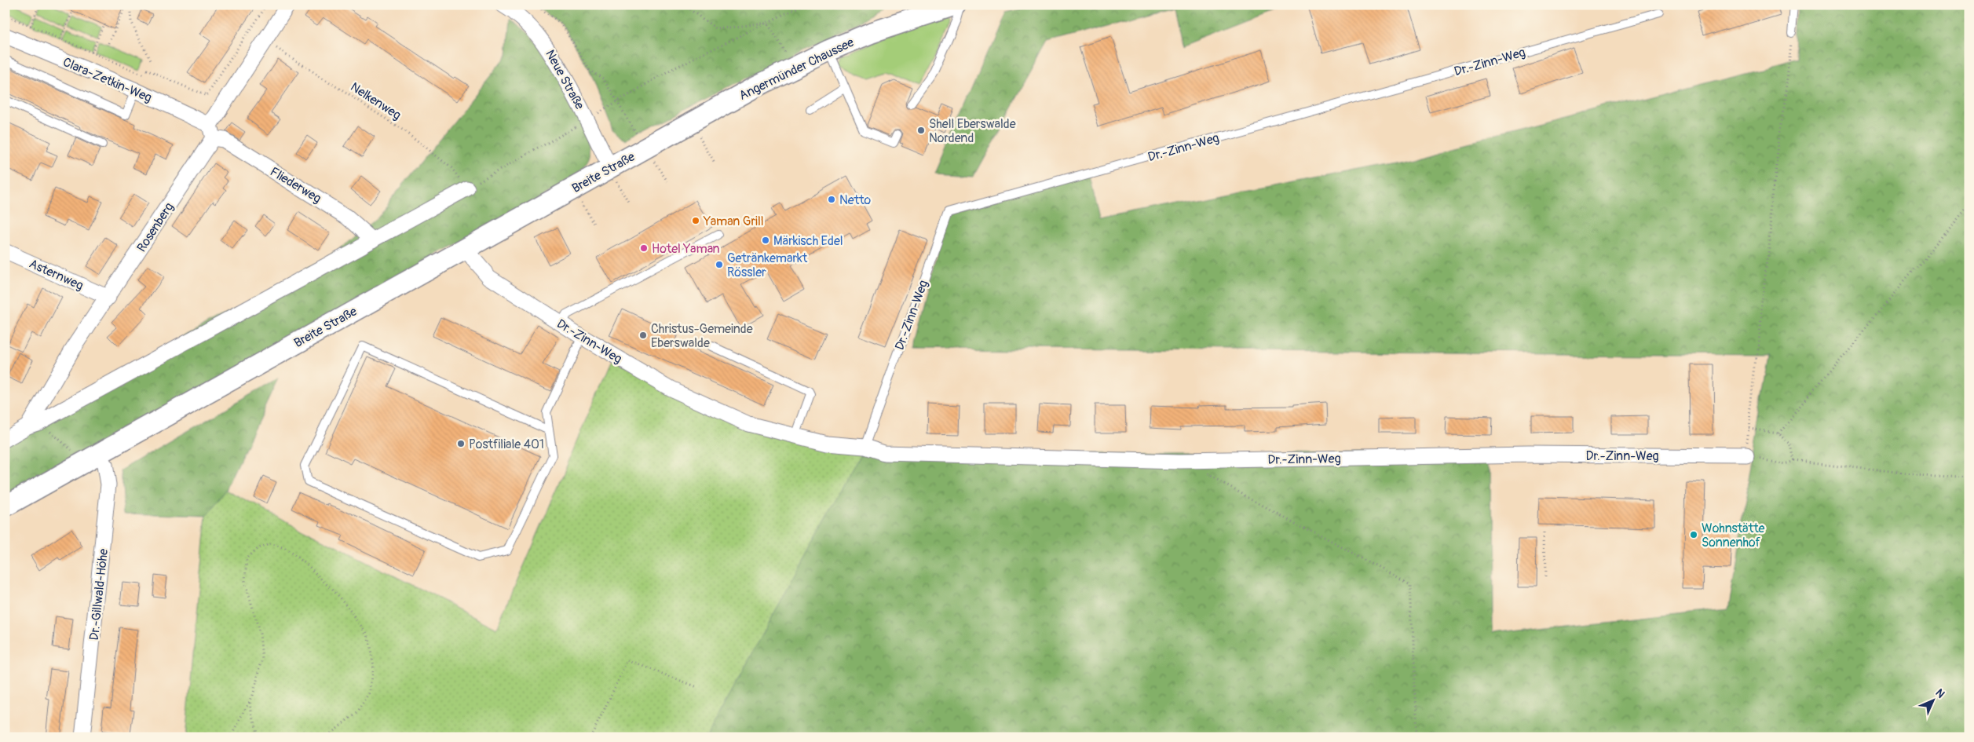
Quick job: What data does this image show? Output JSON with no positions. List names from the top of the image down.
{
  "streets": {
    "main road": ["Angermünder Chaussee", "Breite Straße"],
    "street": [
      "Dr.-Zinn-Weg",
      "Clara-Zetkin-Weg",
      "Neue Straße",
      "Fliederweg",
      "Rosenberg",
      "Asternweg",
      "Dr.-Gillwald-Höhe"
    ],
    "path": ["Nelkenweg"]
  },
  "crossings": [
    ["Dr.-Zinn-Weg", "Breite Straße"],
    ["Angermünder Chaussee", "Breite Straße"],
    ["Clara-Zetkin-Weg", "Fliederweg"],
    ["Clara-Zetkin-Weg", "Rosenberg"],
    ["Neue Straße", "Breite Straße"],
    ["Nelkenweg", "Rosenberg"],
    ["Breite Straße", "Dr.-Gillwald-Höhe"],
    ["Fliederweg", "Rosenberg"],
    ["Rosenberg", "Asternweg"]
  ],
  "places": [
    "Shell Eberswalde Nordend",
    "Netto",
    "Yaman Grill",
    "Märkisch Edel",
    "Hotel Yaman",
    "Getränkemarkt Rössler",
    "Christus-Gemeinde Eberswalde",
    "Postfiliale 401",
    "Wohnstätte Sonnenhof"
  ],
  "north": "top right"
}
